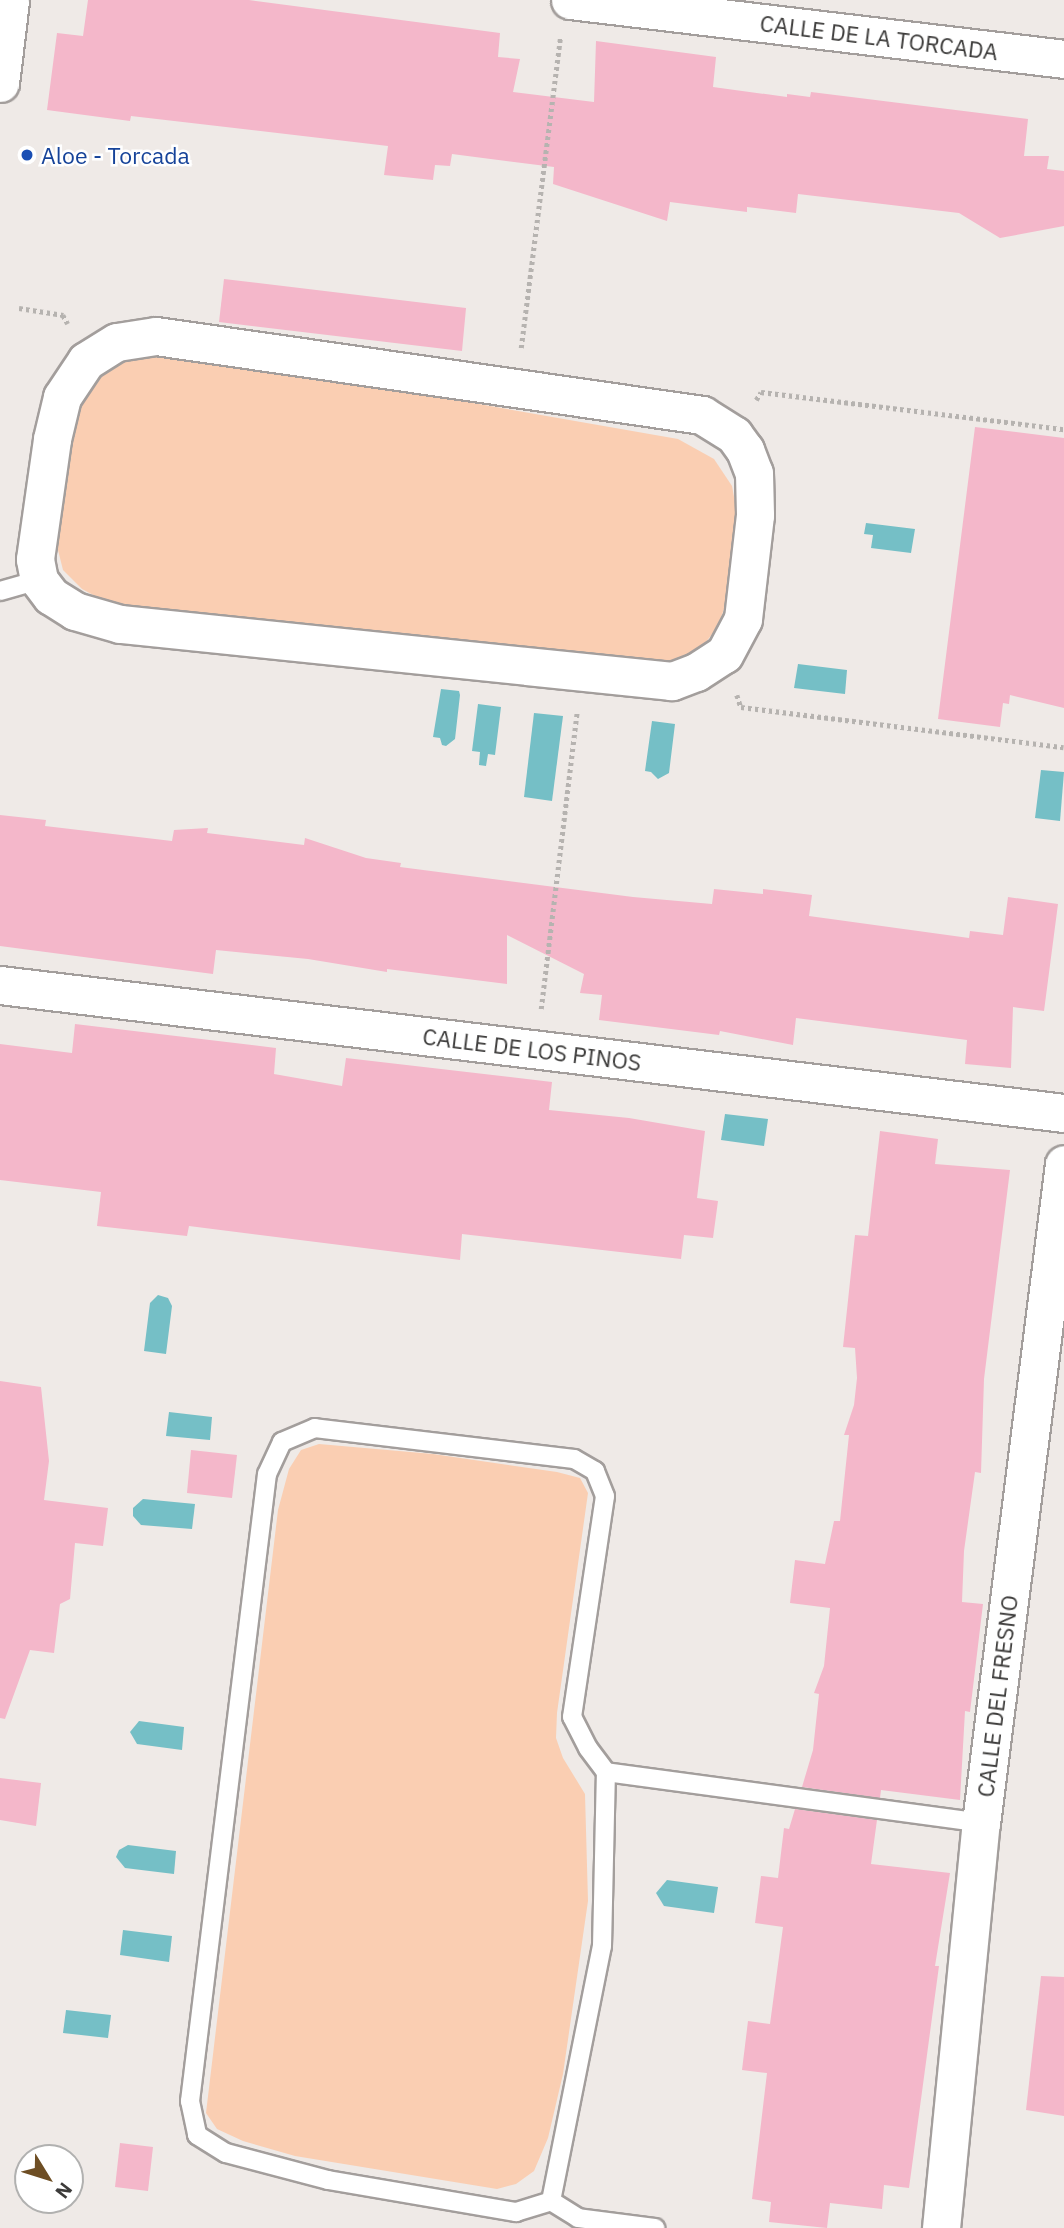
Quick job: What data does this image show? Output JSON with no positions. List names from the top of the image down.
{
  "streets": {
    "street": ["CALLE DE LA TORCADA", "CALLE DE LOS PINOS", "CALLE DEL FRESNO"]
  },
  "places": ["Aloe - Torcada"],
  "north": "bottom right"
}
